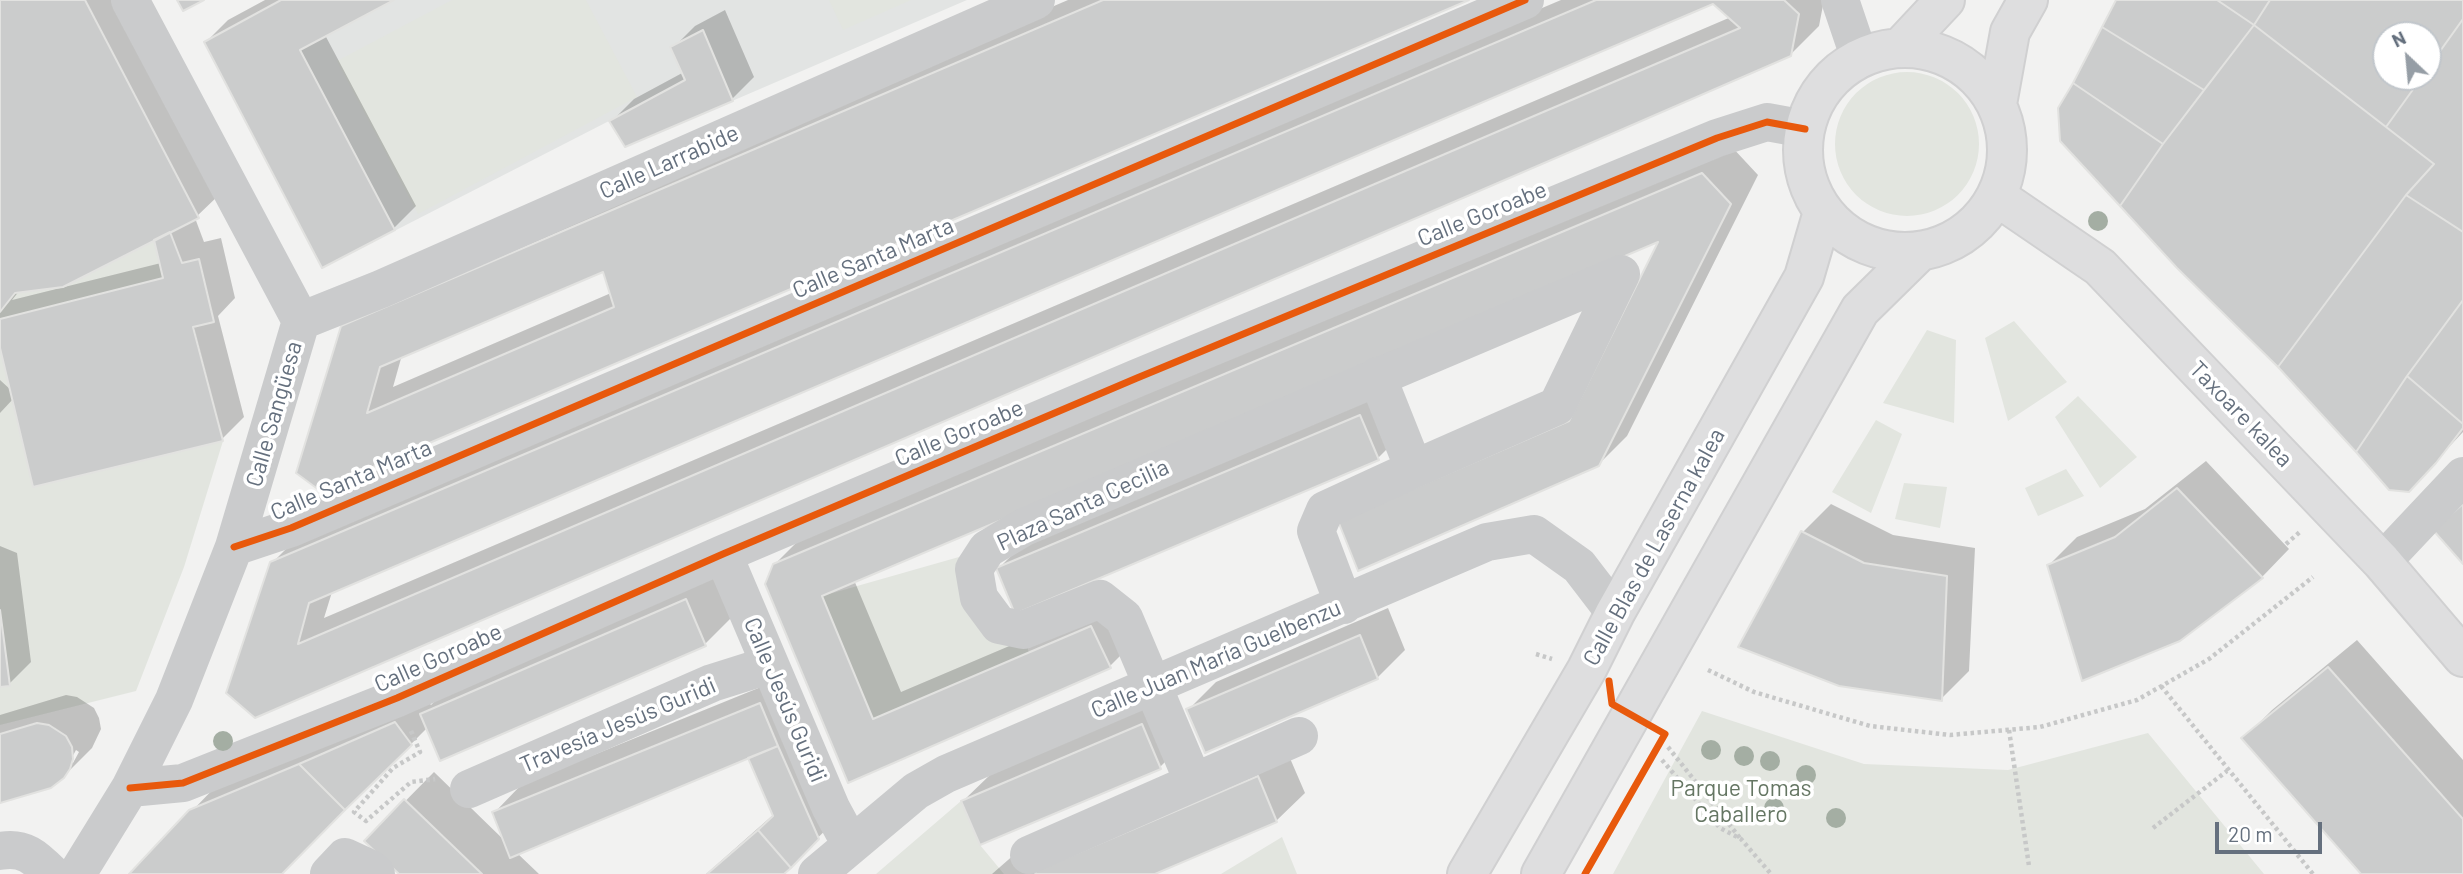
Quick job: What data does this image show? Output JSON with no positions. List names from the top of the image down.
{
  "streets": {
    "main road": ["Taxoare kalea", "Calle Blas de Laserna kalea"],
    "street": [
      "Calle Larrabide",
      "Calle Goroabe",
      "Calle Santa Marta",
      "Calle Sangüesa",
      "Plaza Santa Cecilia",
      "Calle Juan María Guelbenzu",
      "Calle Jesús Guridi",
      "Travesía Jesús Guridi"
    ]
  },
  "crossings": [
    ["Calle Larrabide", "Calle Sangüesa"],
    ["Calle Goroabe", "Calle Sangüesa"],
    ["Calle Goroabe", "Taxoare kalea"],
    ["Calle Goroabe", "Calle Blas de Laserna kalea"],
    ["Calle Goroabe", "Calle Jesús Guridi"],
    ["Calle Santa Marta", "Calle Sangüesa"],
    ["Taxoare kalea", "Calle Blas de Laserna kalea"],
    ["Plaza Santa Cecilia", "Calle Juan María Guelbenzu"],
    ["Calle Blas de Laserna kalea", "Calle Juan María Guelbenzu"],
    ["Calle Juan María Guelbenzu", "Calle Jesús Guridi"],
    ["Calle Jesús Guridi", "Travesía Jesús Guridi"]
  ],
  "parks": ["Parque Tomas Caballero"],
  "scale_bar": "20 m",
  "north": "top left"
}
